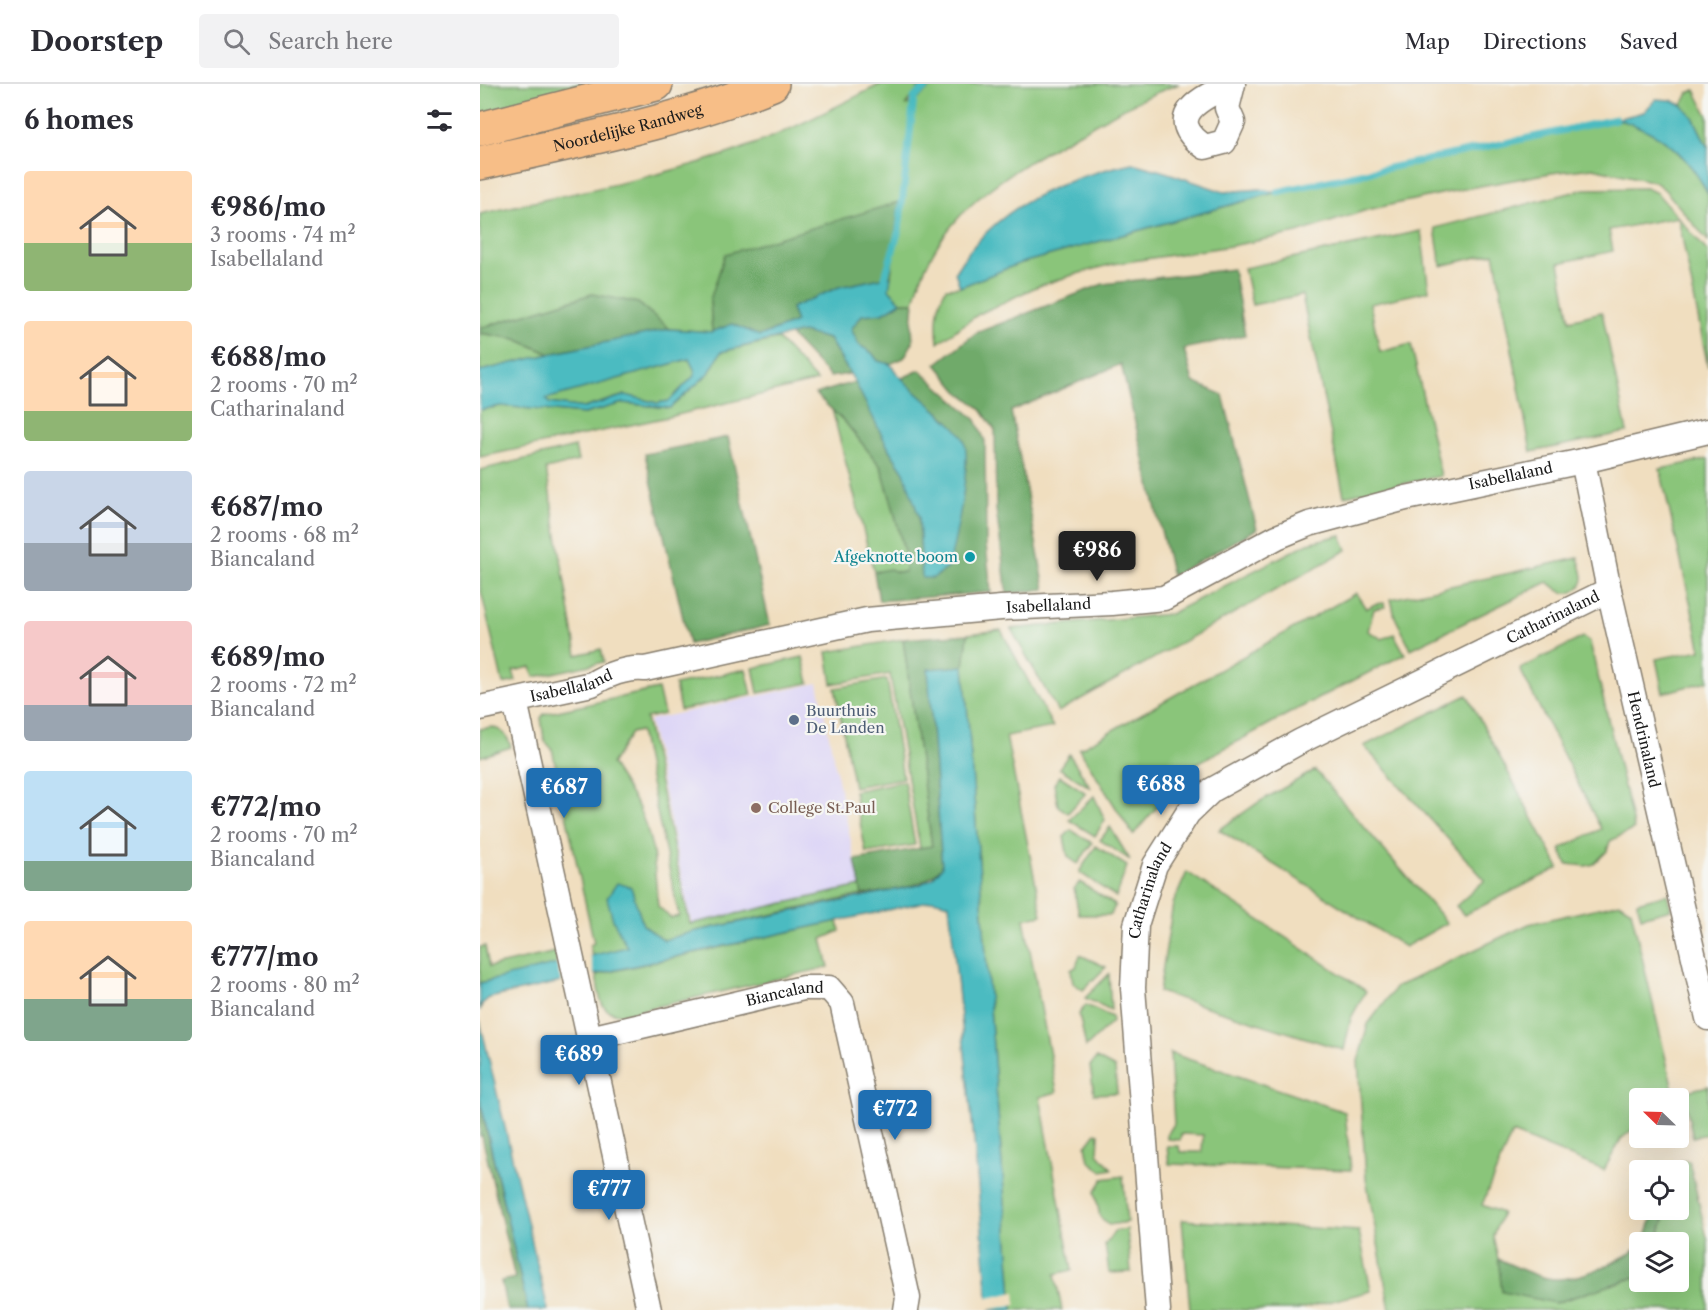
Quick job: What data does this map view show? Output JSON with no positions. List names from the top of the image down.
{
  "streets": {
    "main road": ["Noordelijke Randweg"],
    "street": [
      "Isabellaland",
      "Catharinaland",
      "Hendrinaland",
      "Biancaland"
    ]
  },
  "crossings": [
    ["Isabellaland", "Hendrinaland"],
    ["Catharinaland", "Hendrinaland"]
  ],
  "places": ["Afgeknotte boom", "Buurthuis De Landen", "College St.Paul"],
  "north": "top left",
  "page": {
    "header": "Doorstep",
    "search": "Search here",
    "nav": ["Map", "Directions", "Saved"],
    "heading": "6 homes",
    "list": [
      {
        "name": "€986/mo",
        "note": "3 rooms · 74 m² · Isabellaland"
      },
      {
        "name": "€688/mo",
        "note": "2 rooms · 70 m² · Catharinaland"
      },
      {
        "name": "€687/mo",
        "note": "2 rooms · 68 m² · Biancaland"
      },
      {
        "name": "€689/mo",
        "note": "2 rooms · 72 m² · Biancaland"
      },
      {
        "name": "€772/mo",
        "note": "2 rooms · 70 m² · Biancaland"
      },
      {
        "name": "€777/mo",
        "note": "2 rooms · 80 m² · Biancaland"
      }
    ],
    "price": [
      "€986",
      "€688",
      "€687",
      "€689",
      "€772",
      "€777"
    ]
  }
}
